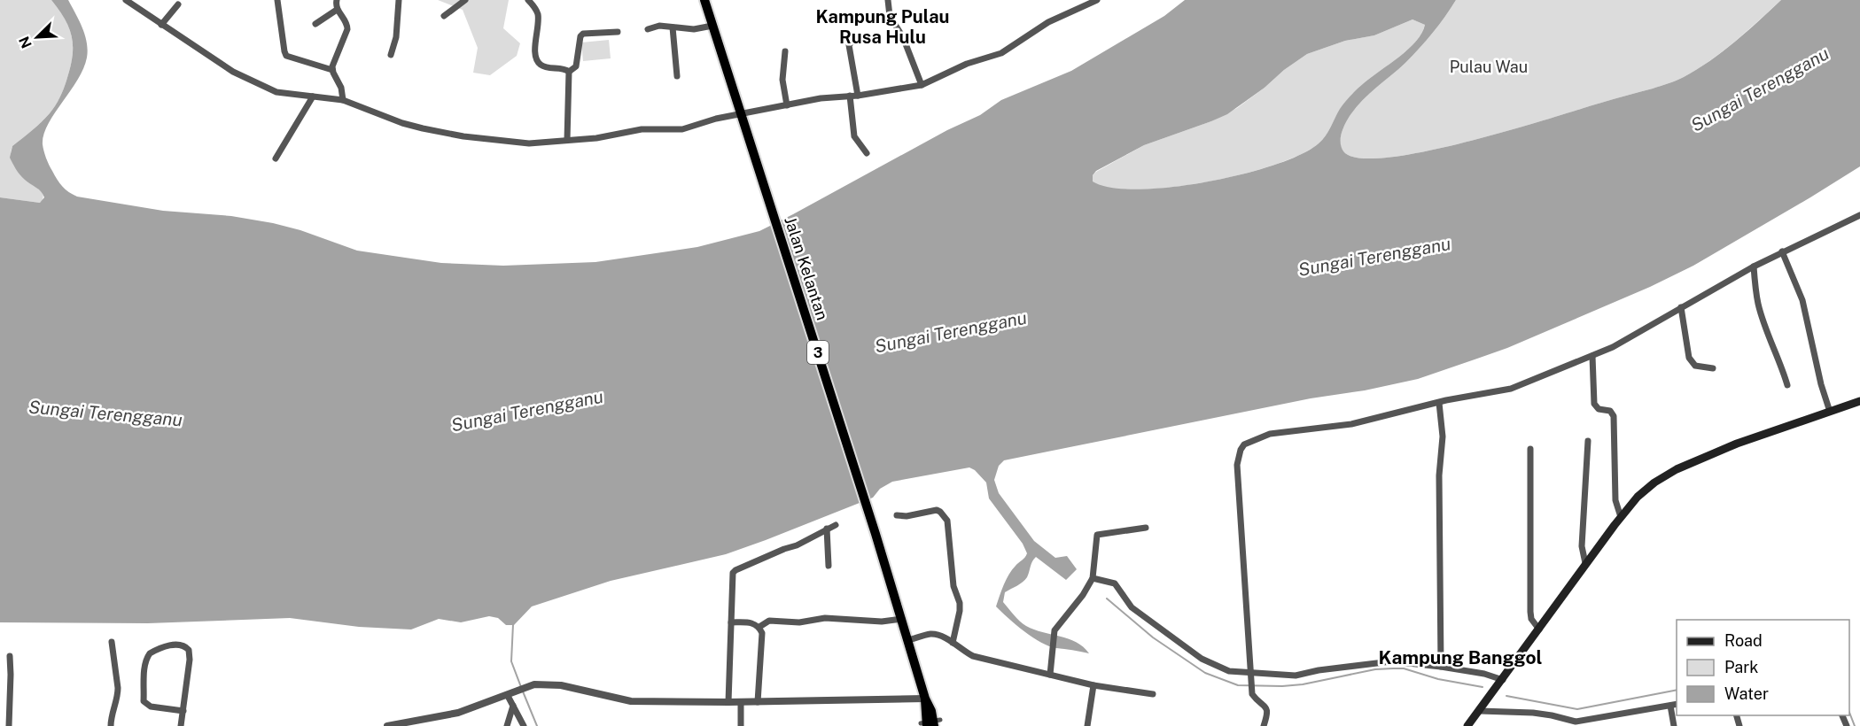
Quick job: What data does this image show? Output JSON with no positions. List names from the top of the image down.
{
  "streets": {
    "highway": ["Jalan Kelantan", "3"]
  },
  "districts": ["Kampung Pulau Rusa Hulu", "Kampung Banggol"],
  "water": ["Sungai Terengganu"],
  "parks": ["Pulau Wau"],
  "legend": ["Road", "Park", "Water"],
  "north": "bottom left"
}
